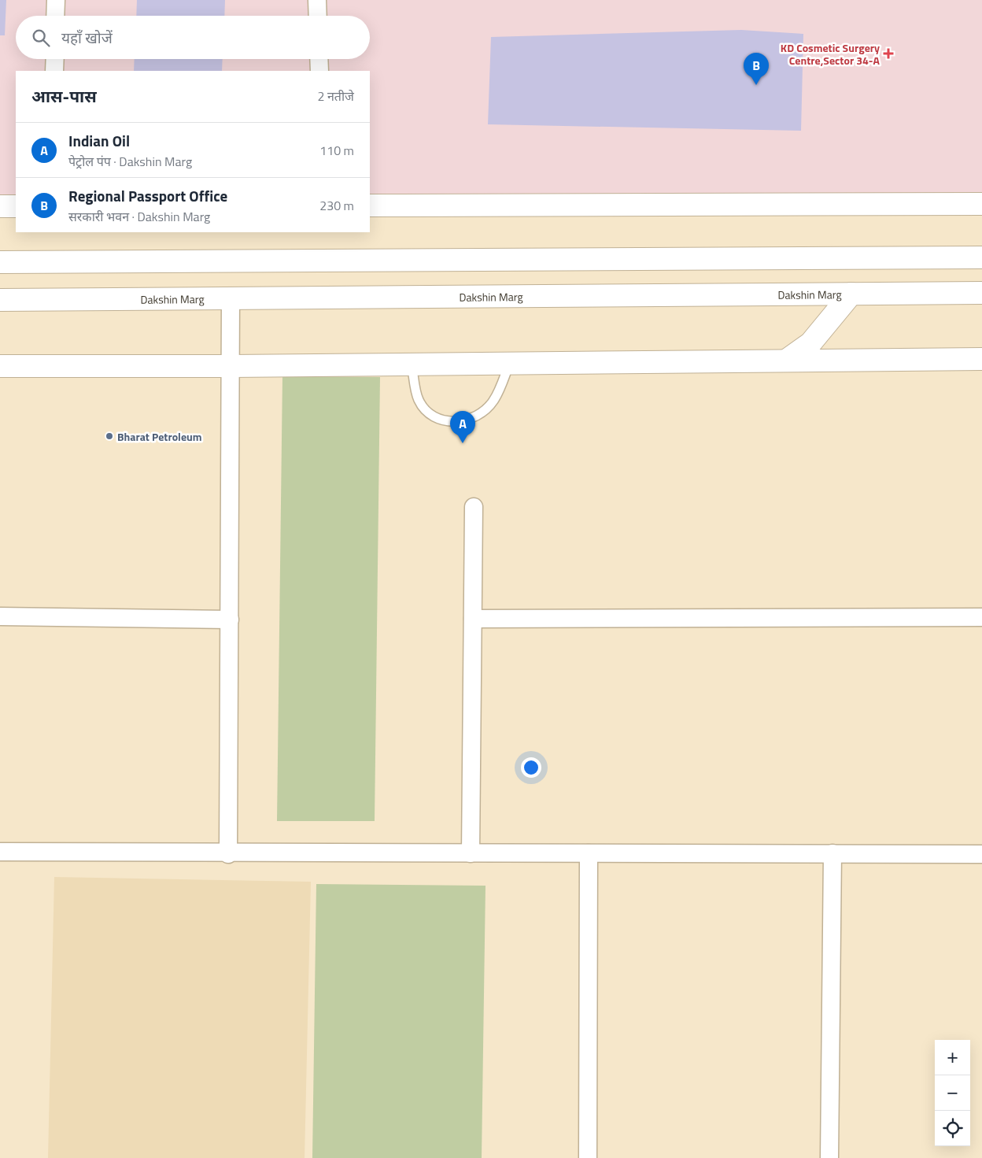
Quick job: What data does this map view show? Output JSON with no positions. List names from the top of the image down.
{
  "streets": {
    "main road": ["Dakshin Marg"]
  },
  "places": {
    "health": ["KD Cosmetic Surgery Centre,Sector 34-A"],
    "other": ["Bharat Petroleum"]
  },
  "page": {
    "search": "यहाँ खोजें",
    "pins": ["B", "A"],
    "heading": ["आस-पास", "2 नतीजे"],
    "list": [
      {
        "mark": "A",
        "name": "Indian Oil",
        "note": "पेट्रोल पंप · Dakshin Marg",
        "value": "110 m"
      },
      {
        "mark": "B",
        "name": "Regional Passport Office",
        "note": "सरकारी भवन · Dakshin Marg",
        "value": "230 m"
      }
    ],
    "map_buttons": ["+", "−"]
  }
}
